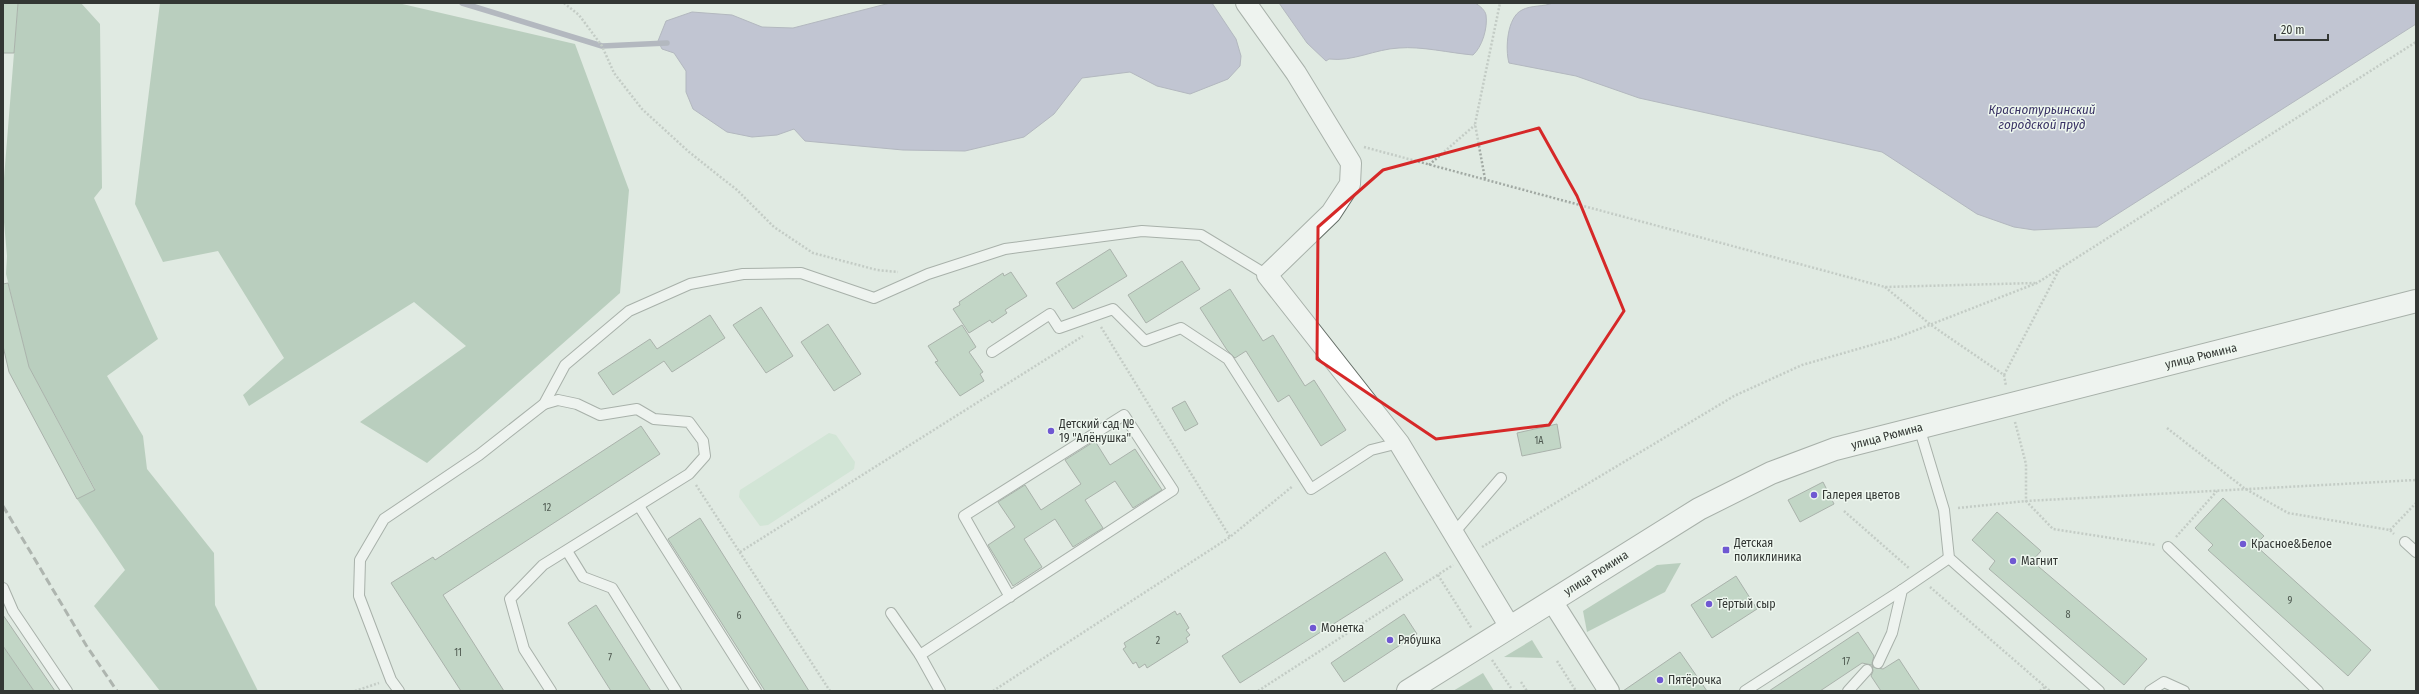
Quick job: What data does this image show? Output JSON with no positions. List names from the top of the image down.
{
  "streets": {
    "main road": ["улица Рюмина"]
  },
  "water": ["Краснотурьинский городской пруд"],
  "places": {
    "other": [
      "Детский сад № 19 \"Алёнушка\"",
      "Галерея цветов",
      "Красное&Белое",
      "Магнит",
      "Тёртый сыр",
      "Монетка",
      "Рябушка",
      "Пятёрочка"
    ],
    "transit": ["Детская поликлиника"]
  },
  "house_numbers": [
    "1А",
    "12",
    "9",
    "8",
    "6",
    "2",
    "11",
    "7",
    "17"
  ],
  "scale_bar": "20 m"
}
